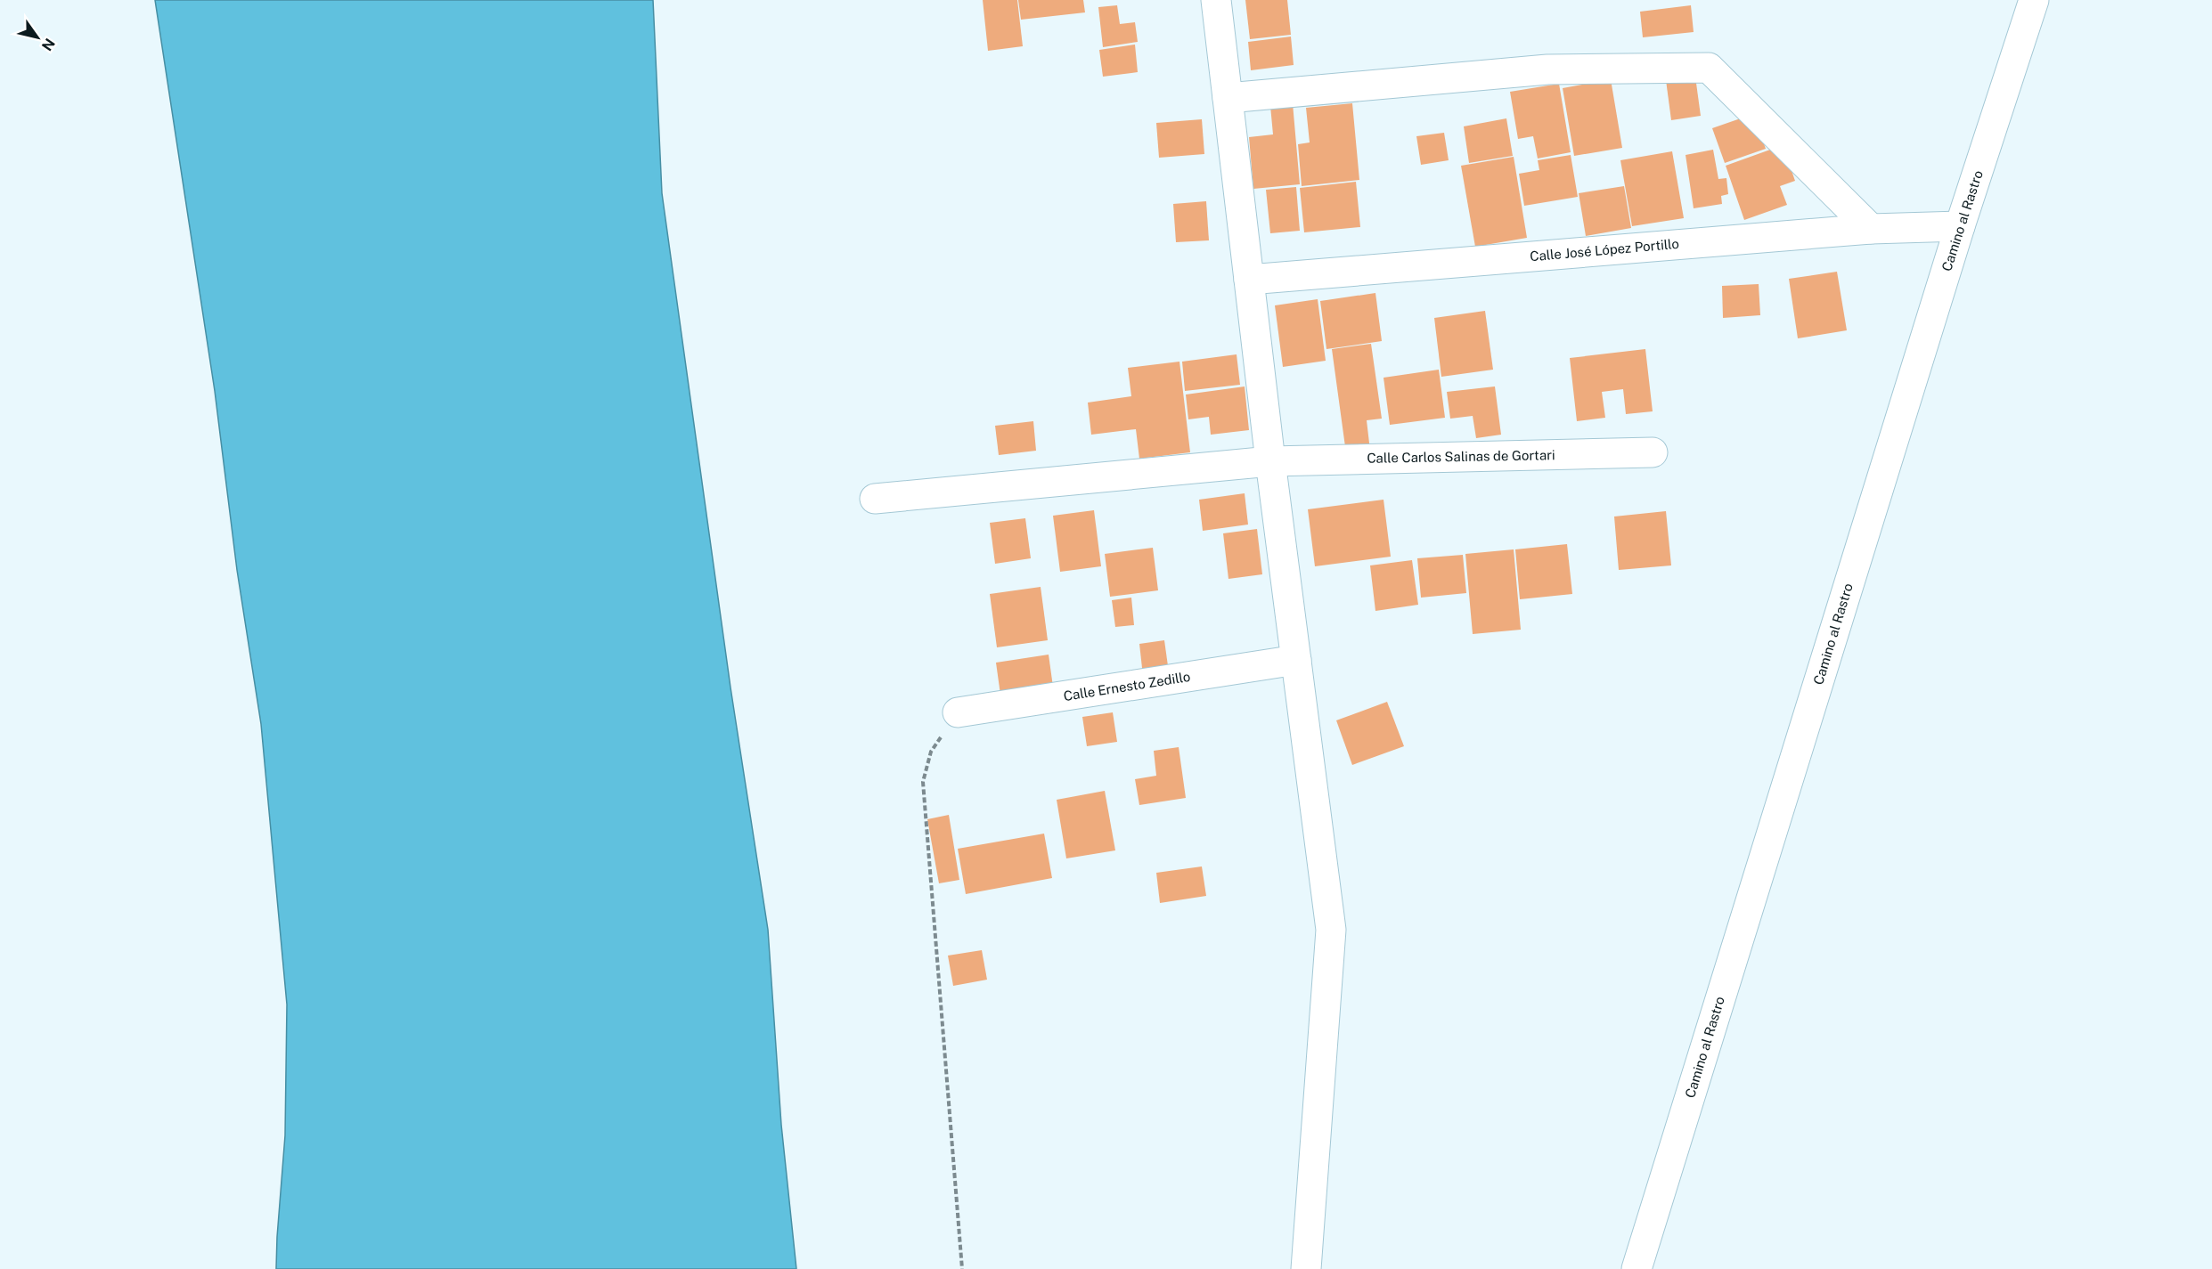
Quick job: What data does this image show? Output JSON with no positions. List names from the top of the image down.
{
  "streets": {
    "street": [
      "Camino al Rastro",
      "Calle José López Portillo",
      "Calle Carlos Salinas de Gortari",
      "Calle Ernesto Zedillo"
    ]
  },
  "crossings": [
    ["Camino al Rastro", "Calle José López Portillo"]
  ],
  "north": "bottom right"
}
